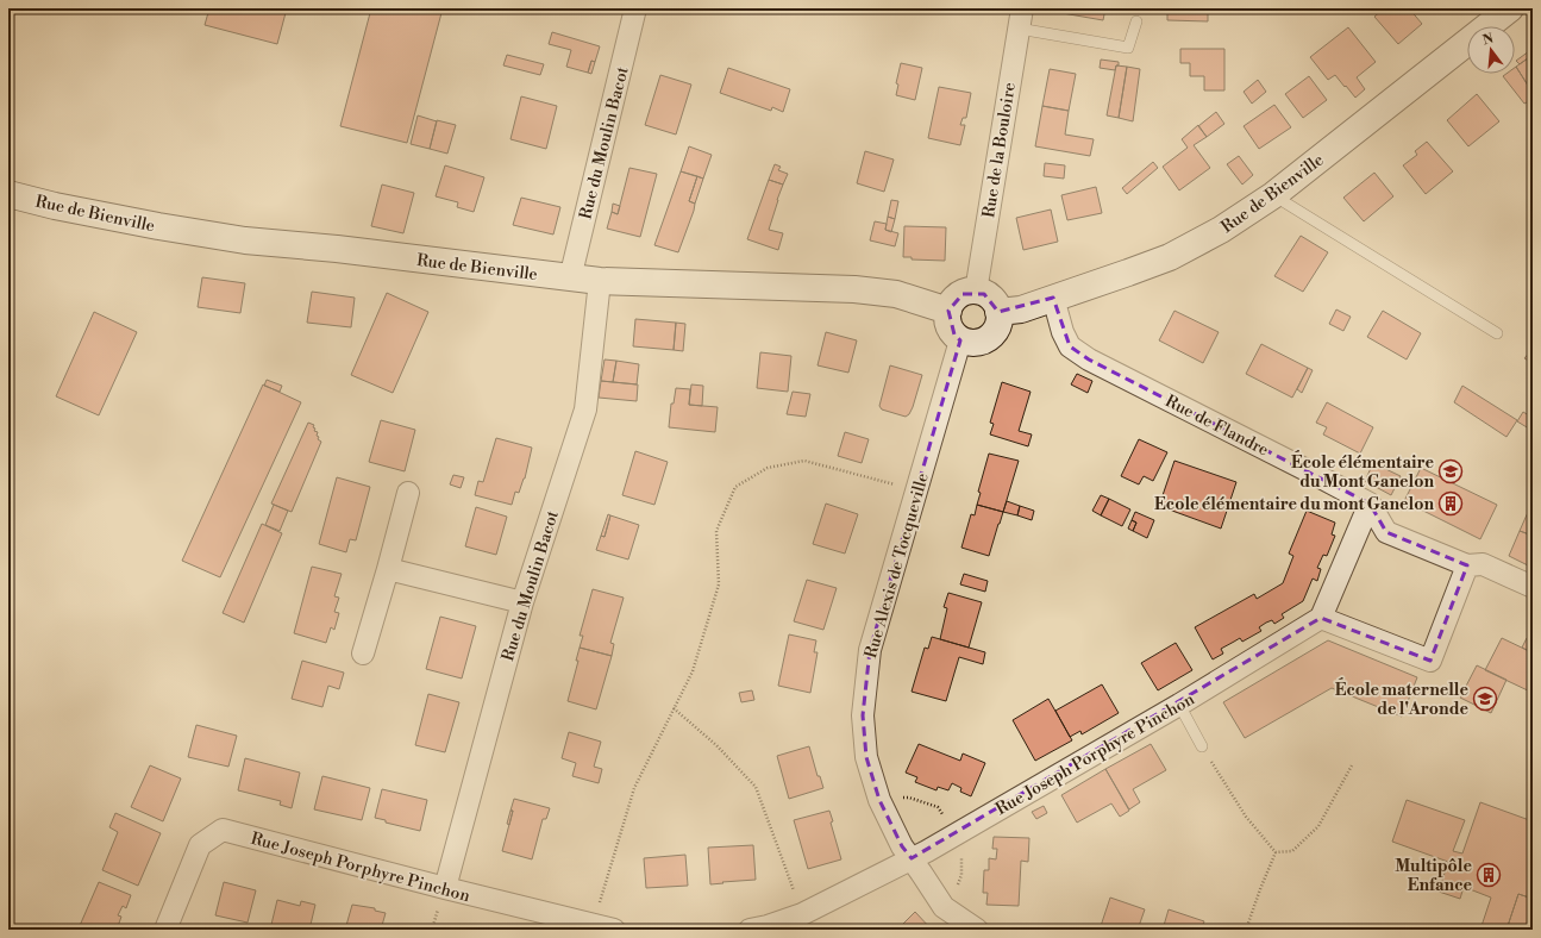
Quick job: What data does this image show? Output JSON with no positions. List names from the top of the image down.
{
  "streets": {
    "street": [
      "Rue du Moulin Bacot",
      "Rue de la Bouloire",
      "Rue de Bienville",
      "Rue de Flandre",
      "Rue Alexis de Tocqueville",
      "Rue Joseph Porphyre Pinchon"
    ]
  },
  "crossings": [
    ["Rue du Moulin Bacot", "Rue de Bienville"],
    ["Rue du Moulin Bacot", "Rue Joseph Porphyre Pinchon"],
    ["Rue de la Bouloire", "Rue de Bienville"],
    ["Rue de la Bouloire", "Rue Alexis de Tocqueville"],
    ["Rue de Bienville", "Rue de Flandre"],
    ["Rue de Bienville", "Rue Alexis de Tocqueville"],
    ["Rue Alexis de Tocqueville", "Rue Joseph Porphyre Pinchon"]
  ],
  "places": {
    "school or university": ["École élémentaire du Mont Ganelon", "École maternelle de l'Aronde"],
    "building": ["Ecole élémentaire du mont Ganelon", "Multipôle Enfance"]
  },
  "north": "top"
}
